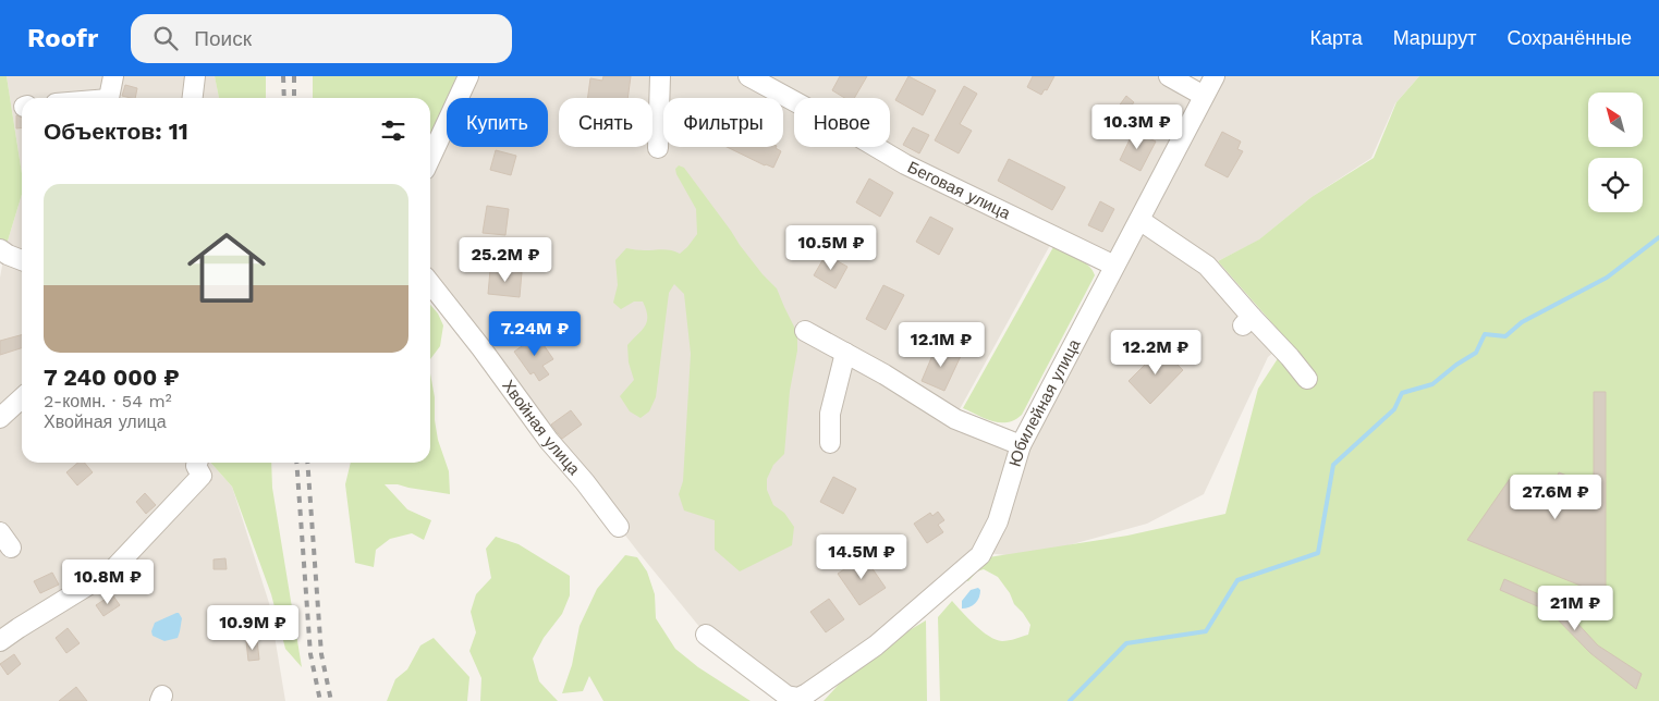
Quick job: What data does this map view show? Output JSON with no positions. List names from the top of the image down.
{
  "streets": {
    "street": ["Беговая улица", "Юбилейная улица", "Хвойная улица"]
  },
  "crossings": [
    ["Беговая улица", "Юбилейная улица"]
  ],
  "north": "top left",
  "page": {
    "header": "Roofr",
    "search": "Поиск",
    "nav": ["Карта", "Маршрут", "Сохранённые"],
    "chip": [
      "Купить",
      "Снять",
      "Фильтры",
      "Новое"
    ],
    "heading": "Объектов: 11",
    "price": [
      "10.3M ₽",
      "10.5M ₽",
      "25.2M ₽",
      "7.24M ₽",
      "12.1M ₽",
      "12.2M ₽",
      "27.6M ₽",
      "14.5M ₽",
      "10.8M ₽",
      "21M ₽",
      "10.9M ₽"
    ],
    "list": [
      {
        "name": "7 240 000 ₽",
        "note": "2-комн. · 54 m² · Хвойная улица"
      }
    ]
  }
}
